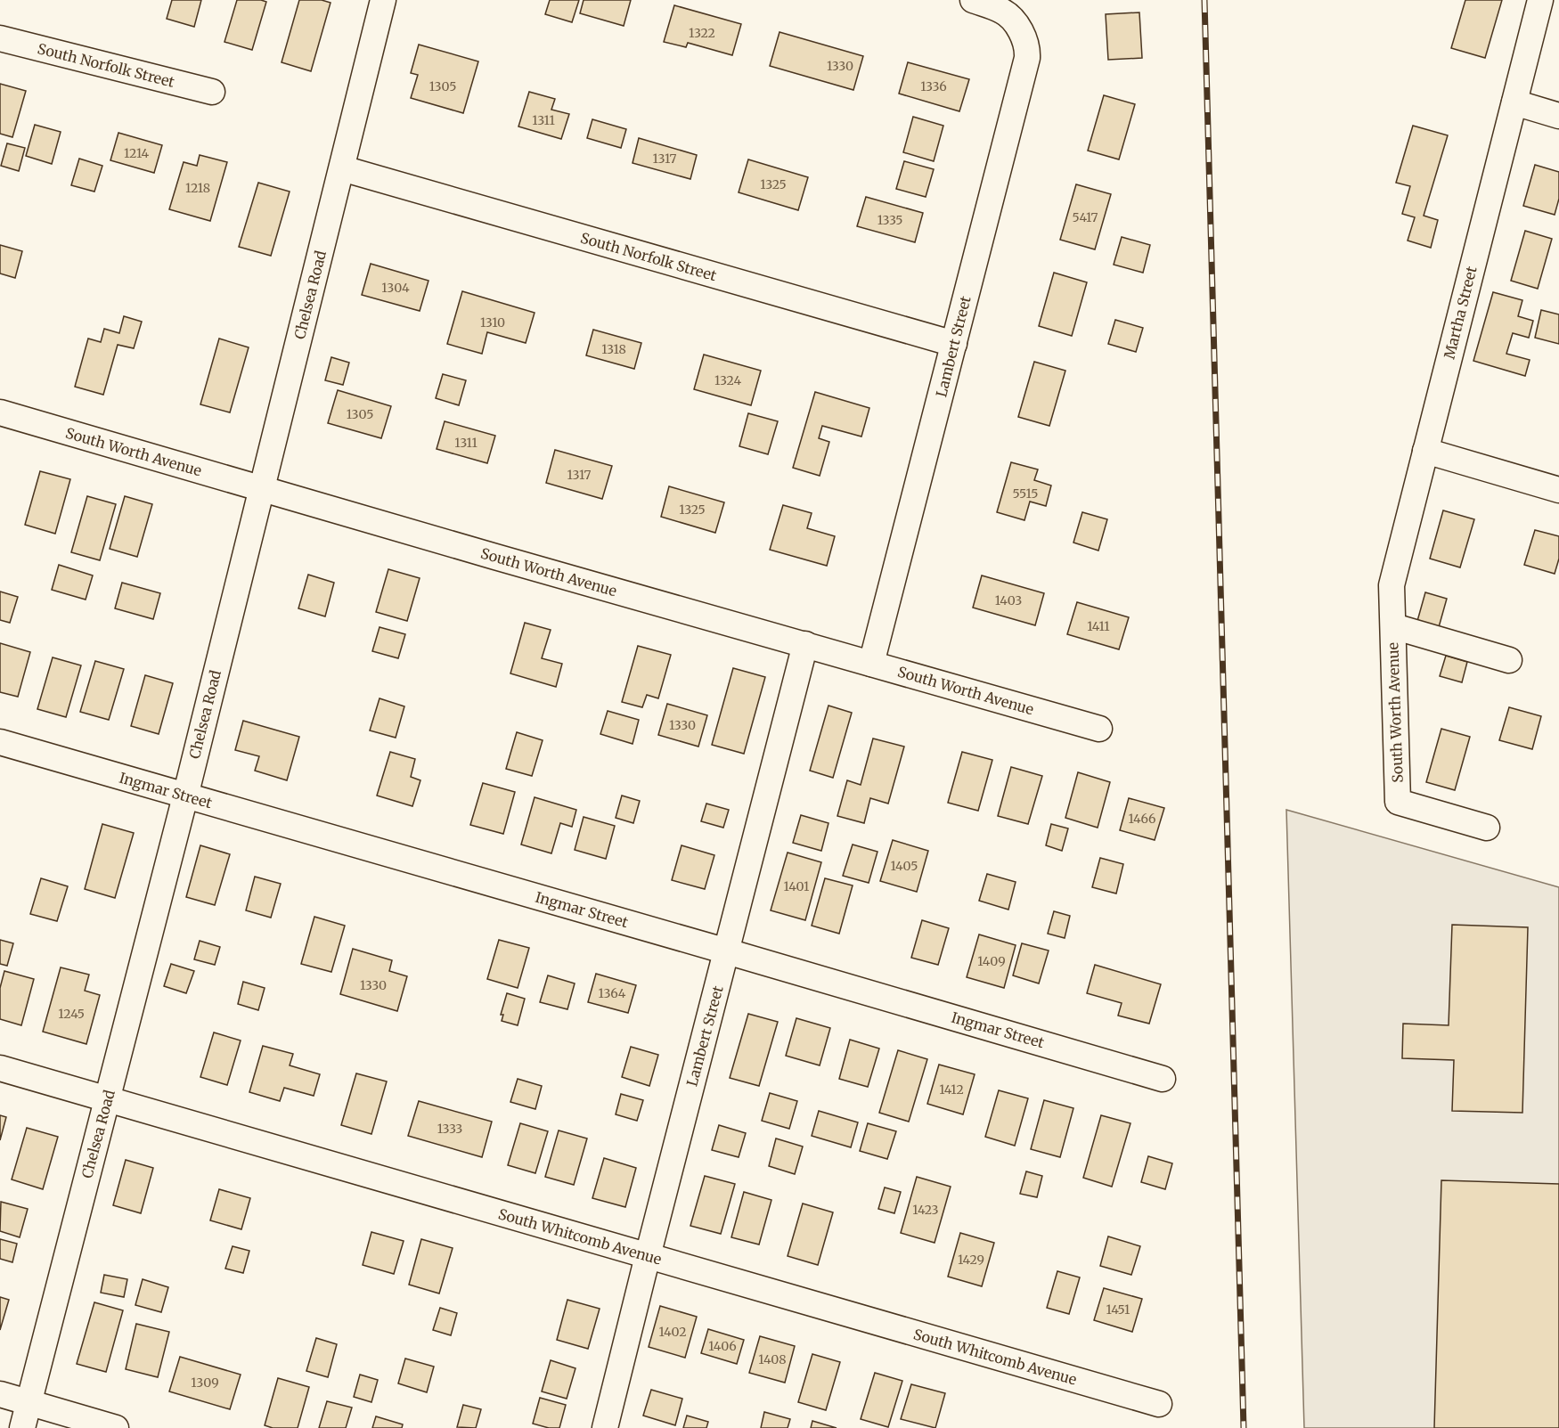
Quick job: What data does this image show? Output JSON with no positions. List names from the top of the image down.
{
  "streets": {
    "street": [
      "South Norfolk Street",
      "Chelsea Road",
      "Martha Street",
      "Lambert Street",
      "South Worth Avenue",
      "Ingmar Street",
      "South Whitcomb Avenue"
    ]
  },
  "crossings": [
    ["South Norfolk Street", "Chelsea Road"],
    ["South Norfolk Street", "Lambert Street"],
    ["Chelsea Road", "South Worth Avenue"],
    ["Chelsea Road", "Ingmar Street"],
    ["Chelsea Road", "South Whitcomb Avenue"],
    ["Martha Street", "South Worth Avenue"],
    ["Lambert Street", "South Worth Avenue"],
    ["Lambert Street", "Ingmar Street"],
    ["Lambert Street", "South Whitcomb Avenue"]
  ],
  "house_numbers": [
    "1322",
    "1330",
    "1305",
    "1336",
    "1311",
    "1214",
    "1317",
    "1325",
    "1218",
    "5417",
    "1335",
    "1304",
    "1310",
    "1318",
    "1324",
    "1305",
    "1311",
    "1317",
    "5515",
    "1325",
    "1403",
    "1411",
    "1330",
    "1466",
    "1405",
    "1401",
    "1409",
    "1330",
    "1364",
    "1245",
    "1412",
    "1333",
    "1423",
    "1429",
    "1451",
    "1402",
    "1406",
    "1408",
    "1309"
  ]
}
